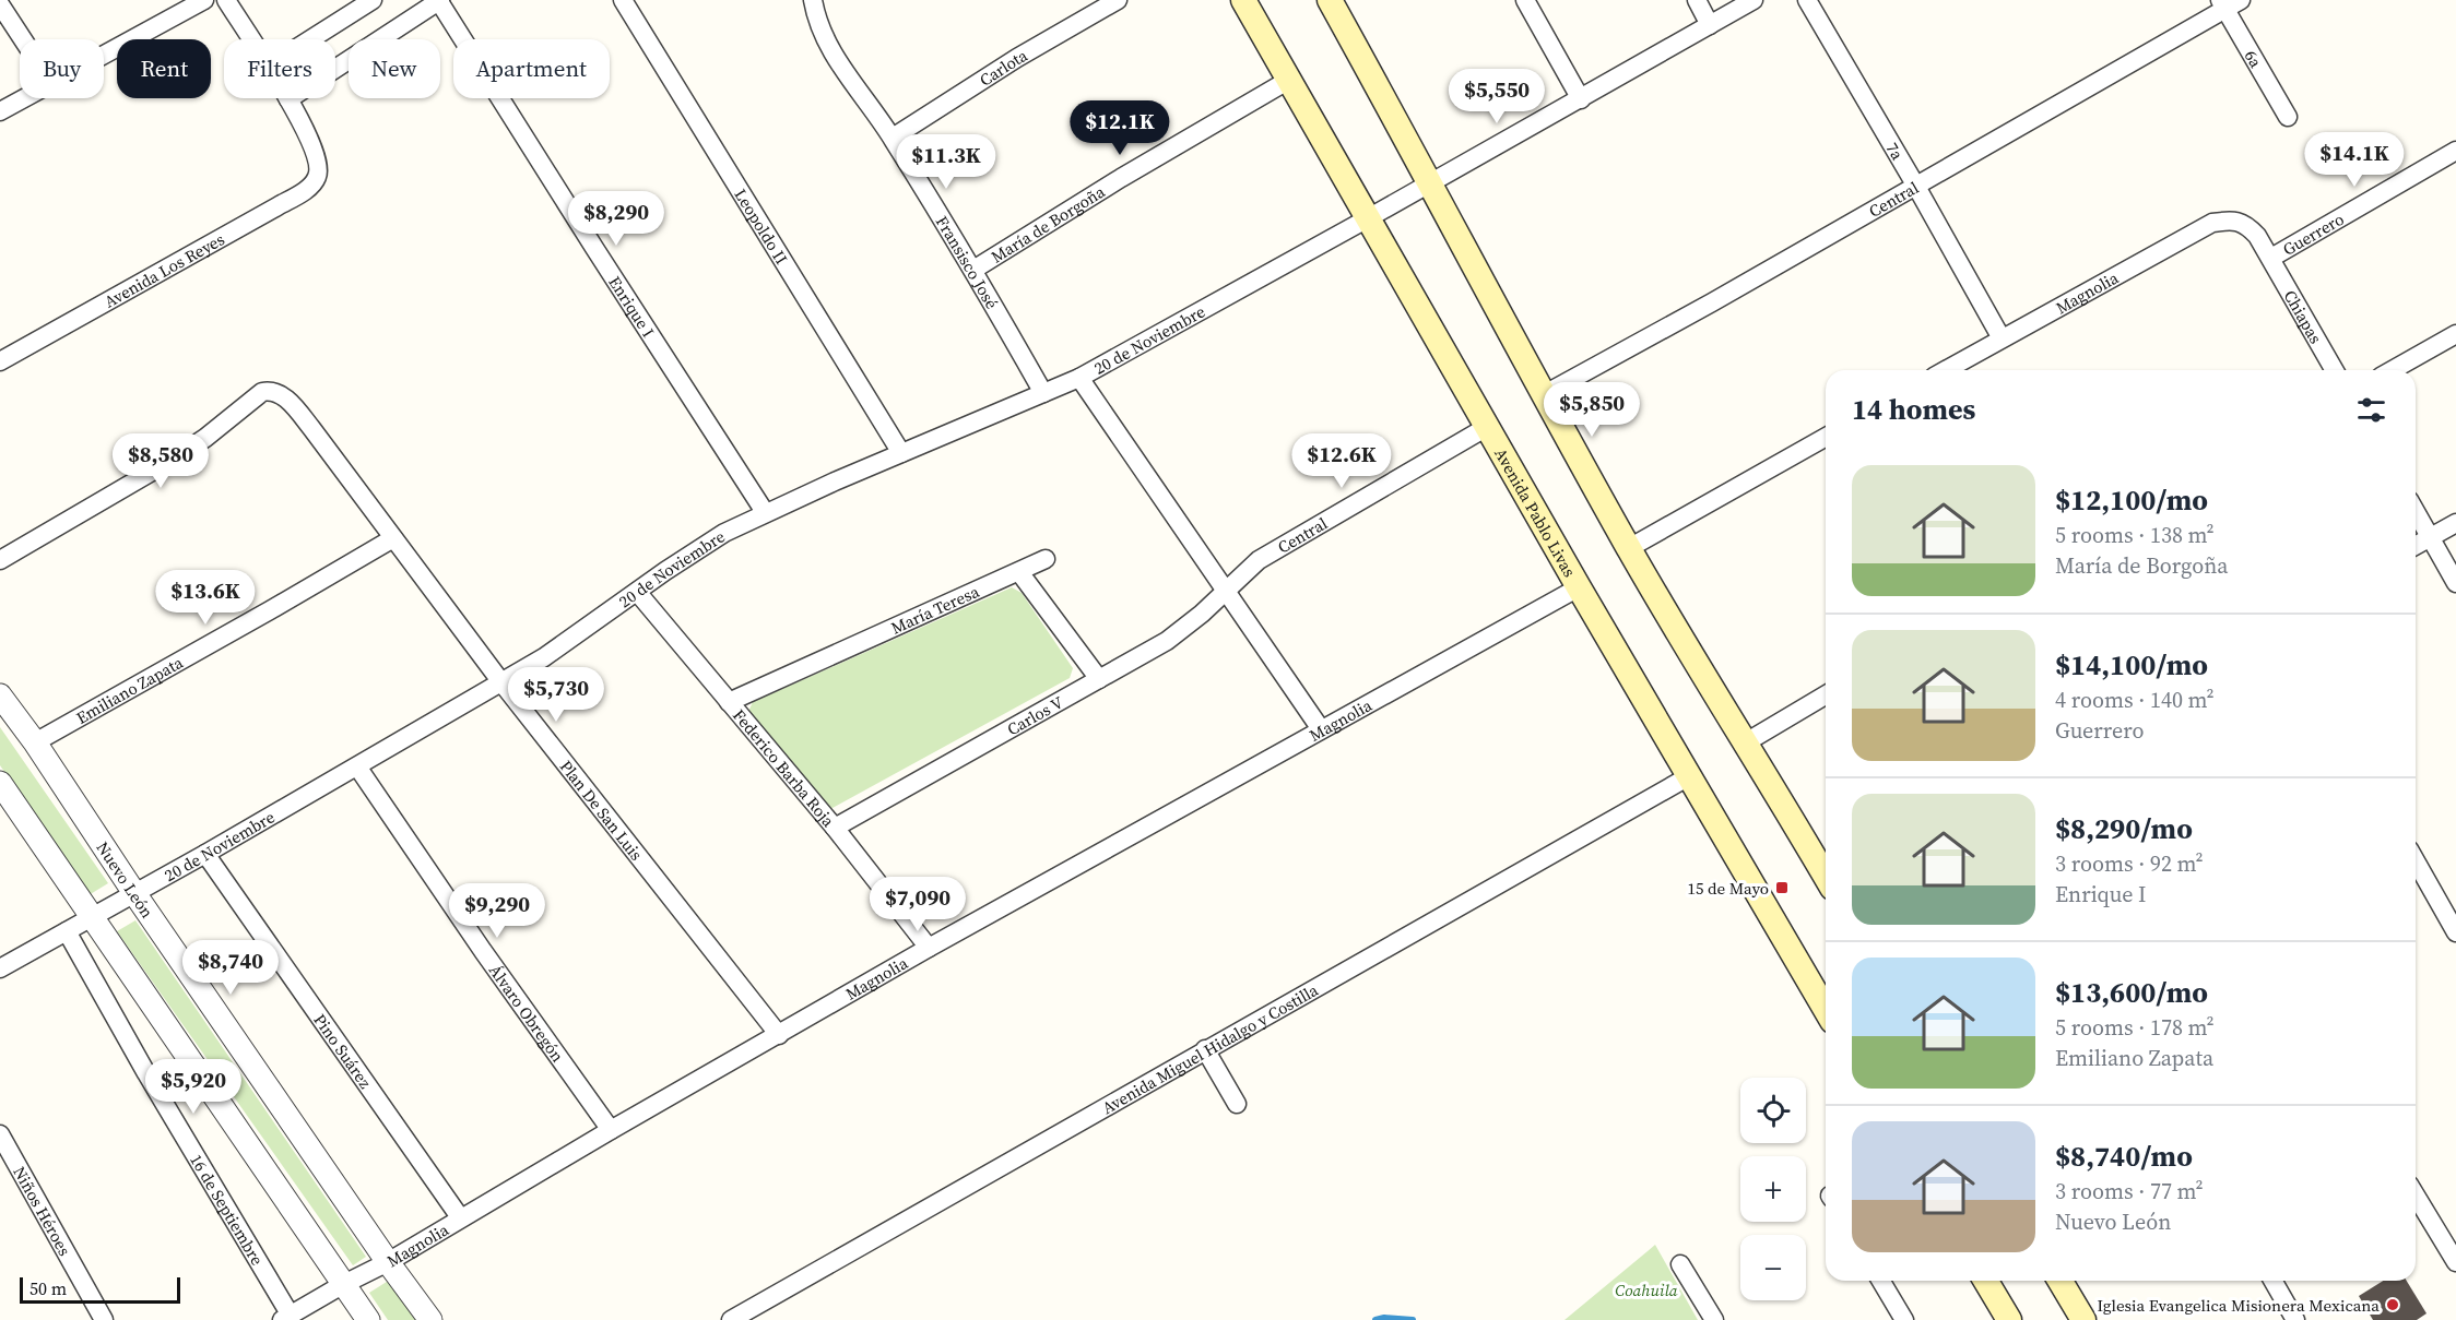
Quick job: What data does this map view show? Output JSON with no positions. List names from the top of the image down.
{
  "streets": {
    "main road": ["Avenida Pablo Livas"],
    "street": [
      "6a",
      "Carlota",
      "7a",
      "Central",
      "María de Borgoña",
      "Leopoldo II",
      "Guerrero",
      "Fransisco José",
      "Avenida Los Reyes",
      "Magnolia",
      "Enrique I",
      "Chiapas",
      "20 de Noviembre",
      "María Teresa",
      "Emiliano Zapata",
      "Carlos V",
      "Federico Barba Roja",
      "Plan De San Luis",
      "Nuevo León",
      "Álvaro Obregón",
      "Avenida Miguel Hidalgo y Costilla",
      "Pino Suárez",
      "16 de Septiembre",
      "Niños Héroes"
    ]
  },
  "crossings": [
    ["6a", "Central"],
    ["Carlota", "Fransisco José"],
    ["7a", "Central"],
    ["7a", "Magnolia"],
    ["Central", "Avenida Pablo Livas"],
    ["Central", "Carlos V"],
    ["María de Borgoña", "Fransisco José"],
    ["María de Borgoña", "Avenida Pablo Livas"],
    ["Leopoldo II", "20 de Noviembre"],
    ["Guerrero", "Chiapas"],
    ["Fransisco José", "20 de Noviembre"],
    ["Magnolia", "Chiapas"],
    ["Magnolia", "Avenida Pablo Livas"],
    ["Magnolia", "Federico Barba Roja"],
    ["Magnolia", "Plan De San Luis"],
    ["Magnolia", "Nuevo León"],
    ["Magnolia", "Álvaro Obregón"],
    ["Magnolia", "Pino Suárez"],
    ["Magnolia", "16 de Septiembre"],
    ["Enrique I", "20 de Noviembre"],
    ["20 de Noviembre", "Avenida Pablo Livas"],
    ["20 de Noviembre", "Federico Barba Roja"],
    ["20 de Noviembre", "Plan De San Luis"],
    ["20 de Noviembre", "Nuevo León"],
    ["20 de Noviembre", "Álvaro Obregón"],
    ["20 de Noviembre", "Pino Suárez"],
    ["20 de Noviembre", "16 de Septiembre"],
    ["Avenida Pablo Livas", "Avenida Miguel Hidalgo y Costilla"],
    ["María Teresa", "Federico Barba Roja"],
    ["Emiliano Zapata", "Plan De San Luis"],
    ["Emiliano Zapata", "Nuevo León"],
    ["Carlos V", "Federico Barba Roja"]
  ],
  "parks": ["Coahuila"],
  "places": {
    "transit": ["15 de Mayo"],
    "other": ["Iglesia Evangelica Misionera Mexicana"]
  },
  "scale_bar": "50 m",
  "page": {
    "chip": [
      "Buy",
      "Rent",
      "Filters",
      "New",
      "Apartment"
    ],
    "price": [
      "$5,550",
      "$12.1K",
      "$14.1K",
      "$11.3K",
      "$8,290",
      "$5,850",
      "$8,580",
      "$12.6K",
      "$13.6K",
      "$5,730",
      "$7,090",
      "$9,290",
      "$8,740",
      "$5,920"
    ],
    "heading": "14 homes",
    "list": [
      {
        "name": "$12,100/mo",
        "note": "5 rooms · 138 m² · María de Borgoña"
      },
      {
        "name": "$14,100/mo",
        "note": "4 rooms · 140 m² · Guerrero"
      },
      {
        "name": "$8,290/mo",
        "note": "3 rooms · 92 m² · Enrique I"
      },
      {
        "name": "$13,600/mo",
        "note": "5 rooms · 178 m² · Emiliano Zapata"
      },
      {
        "name": "$8,740/mo",
        "note": "3 rooms · 77 m² · Nuevo León"
      }
    ],
    "map_buttons": ["+", "−"],
    "scale": "50 m"
  }
}
